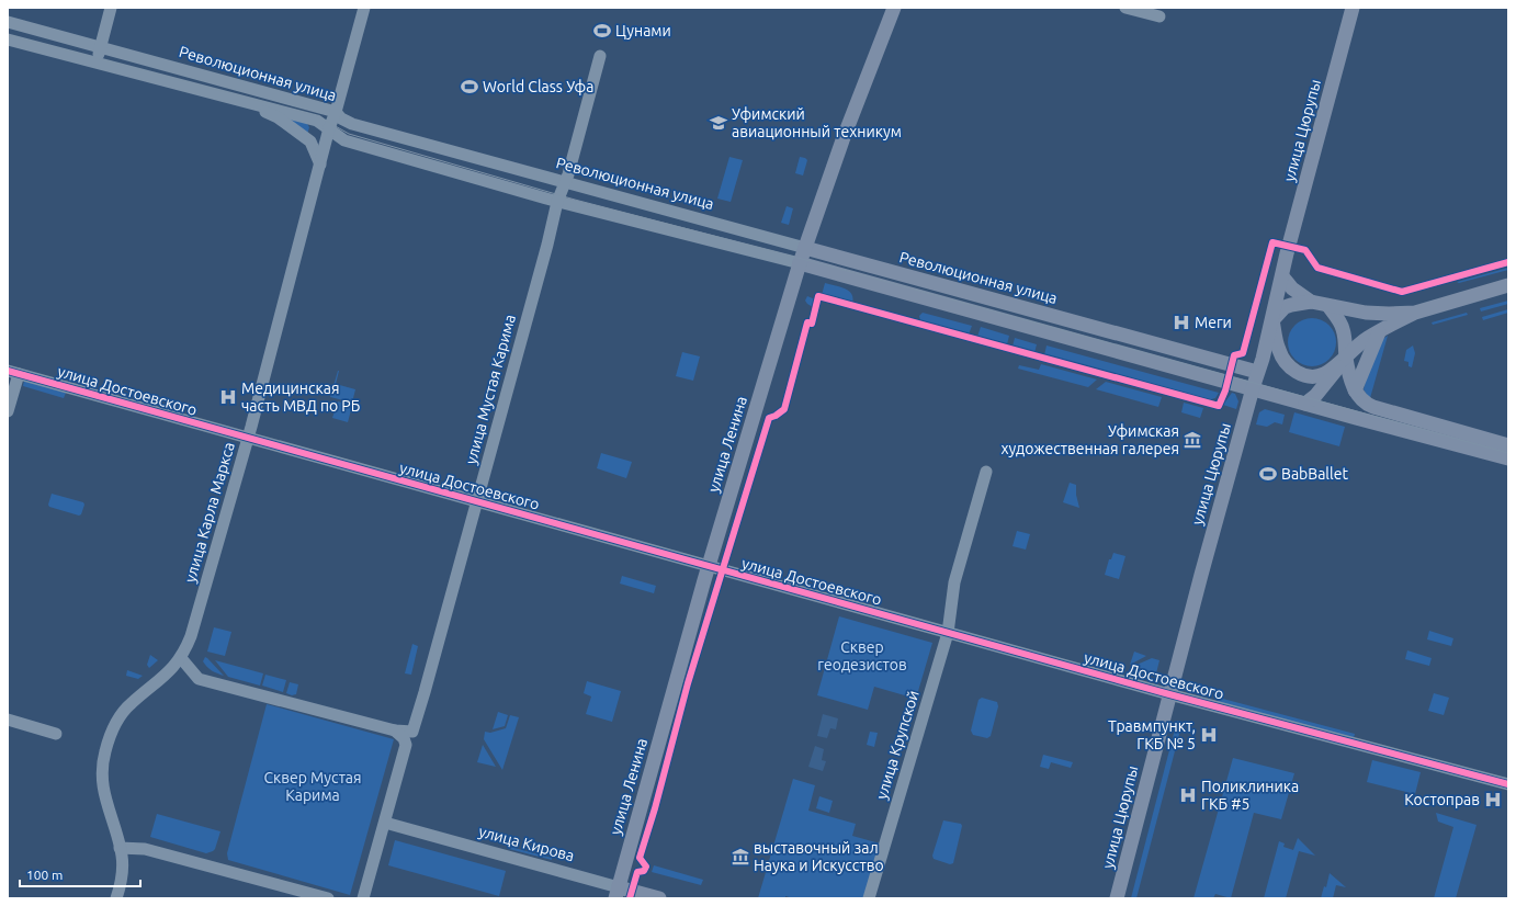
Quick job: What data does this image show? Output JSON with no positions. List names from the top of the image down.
{
  "streets": {
    "main road": [
      "Революционная улица",
      "улица Цюрупы",
      "улица Ленина",
      "улица Кирова"
    ],
    "street": [
      "улица Мустая Карима",
      "улица Достоевского",
      "улица Карла Маркса",
      "улица Крупской"
    ]
  },
  "crossings": [
    ["Революционная улица", "улица Цюрупы"],
    ["Революционная улица", "улица Мустая Карима"],
    ["Революционная улица", "улица Ленина"],
    ["Революционная улица", "улица Карла Маркса"],
    ["улица Цюрупы", "улица Достоевского"],
    ["улица Мустая Карима", "улица Достоевского"],
    ["улица Достоевского", "улица Ленина"],
    ["улица Достоевского", "улица Карла Маркса"],
    ["улица Достоевского", "улица Крупской"],
    ["улица Ленина", "улица Кирова"]
  ],
  "parks": ["Сквер геодезистов", "Сквер Мустая Карима"],
  "places": {
    "sports": ["Цунами", "World Class Уфа", "BabBallet"],
    "school or university": ["Уфимский авиационный техникум"],
    "hospital": [
      "Меги",
      "Медицинская часть МВД по РБ",
      "Травмпункт, ГКБ № 5",
      "Поликлиника ГКБ #5",
      "Костоправ"
    ],
    "museum": ["Уфимская художественная галерея", "выставочный зал Наука и Искусство"]
  },
  "scale_bar": "100 m"
}
